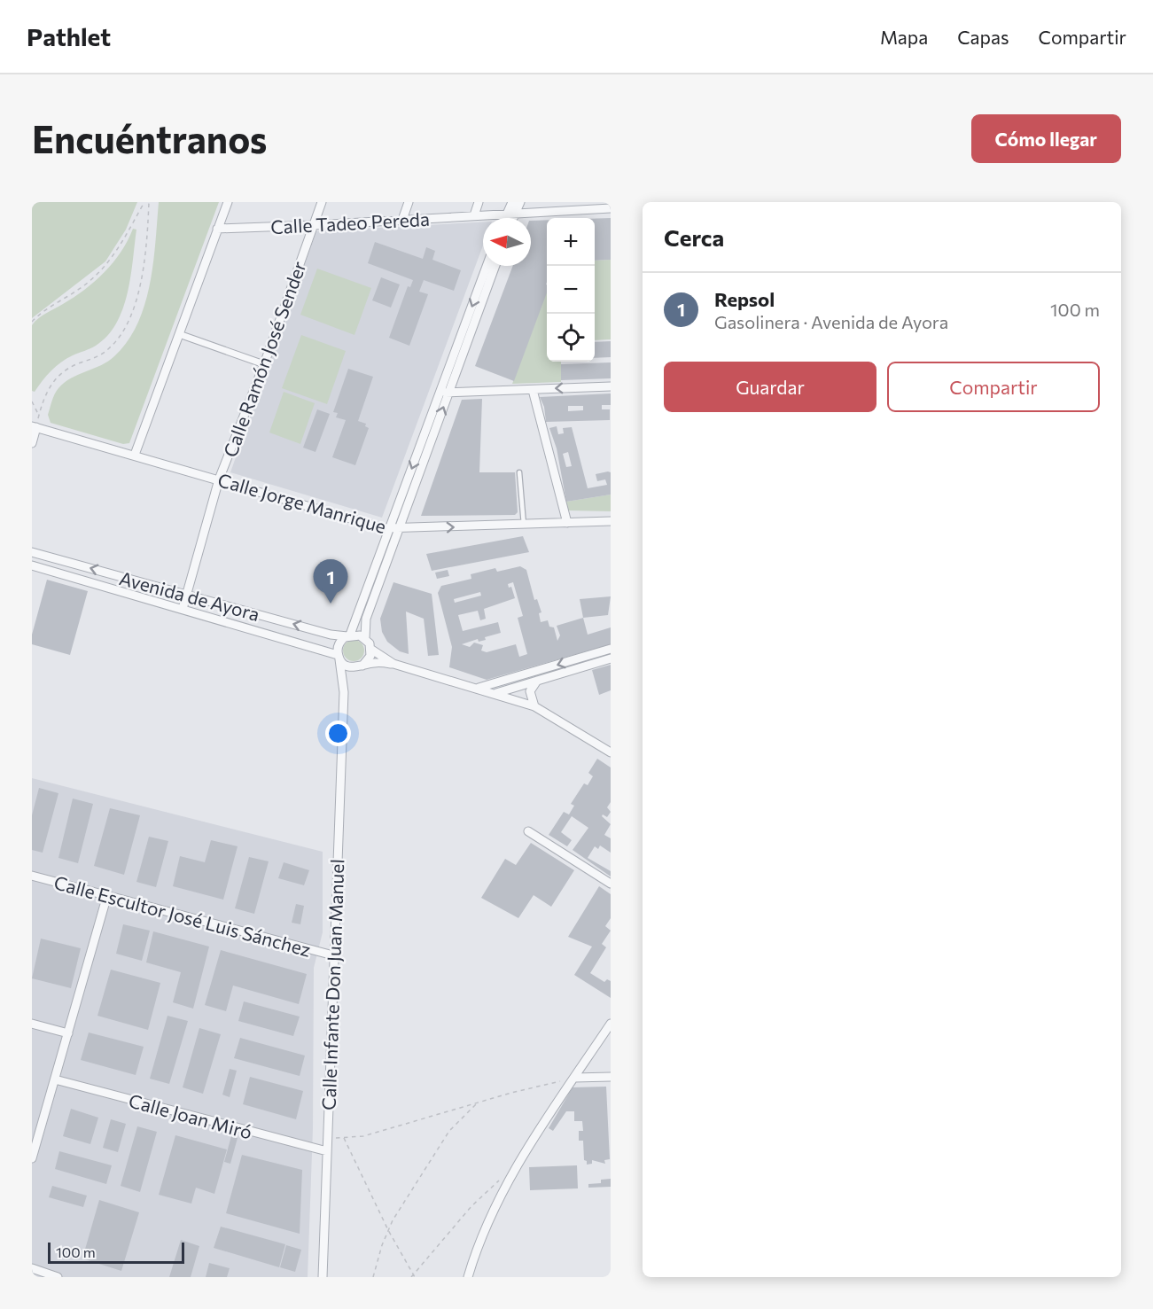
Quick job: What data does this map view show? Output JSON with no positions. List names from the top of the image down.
{
  "streets": {
    "street": [
      "Calle Tadeo Pereda",
      "Calle Ramón José Sender",
      "Calle Jorge Manrique",
      "Avenida de Ayora",
      "Calle Escultor José Luis Sánchez",
      "Calle Infante Don Juan Manuel",
      "Calle Joan Miró"
    ]
  },
  "crossings": [
    ["Calle Tadeo Pereda", "Calle Ramón José Sender"],
    ["Calle Ramón José Sender", "Calle Jorge Manrique"],
    ["Calle Ramón José Sender", "Avenida de Ayora"],
    ["Avenida de Ayora", "Calle Infante Don Juan Manuel"],
    ["Calle Escultor José Luis Sánchez", "Calle Infante Don Juan Manuel"],
    ["Calle Infante Don Juan Manuel", "Calle Joan Miró"]
  ],
  "scale_bar": "100 m",
  "north": "left",
  "page": {
    "header": "Pathlet",
    "nav": ["Mapa", "Capas", "Compartir"],
    "buttons": [
      "Cómo llegar",
      ["Guardar", "Compartir"]
    ],
    "title": "Encuéntranos",
    "heading": "Cerca",
    "map_buttons": ["+", "−"],
    "list": [
      {
        "mark": "1",
        "name": "Repsol",
        "note": "Gasolinera · Avenida de Ayora",
        "value": "100 m"
      }
    ],
    "pins": "1",
    "scale": "100 m"
  }
}
